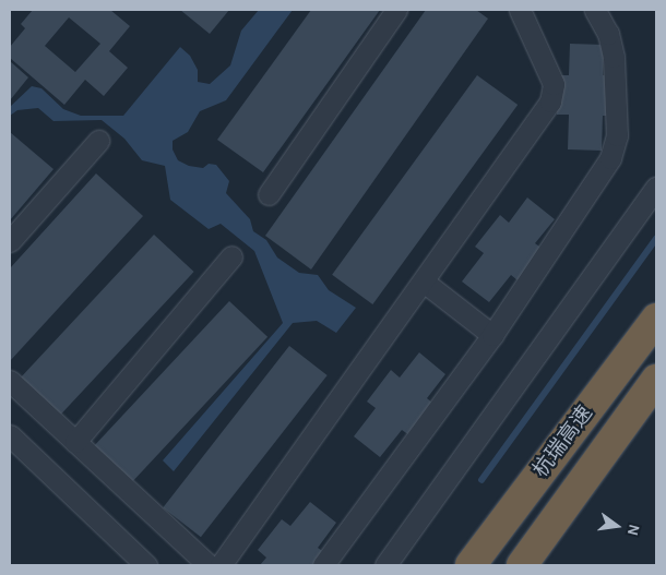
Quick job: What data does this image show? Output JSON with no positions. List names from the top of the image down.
{
  "streets": {
    "highway": ["杭瑞高速"]
  },
  "north": "right"
}
